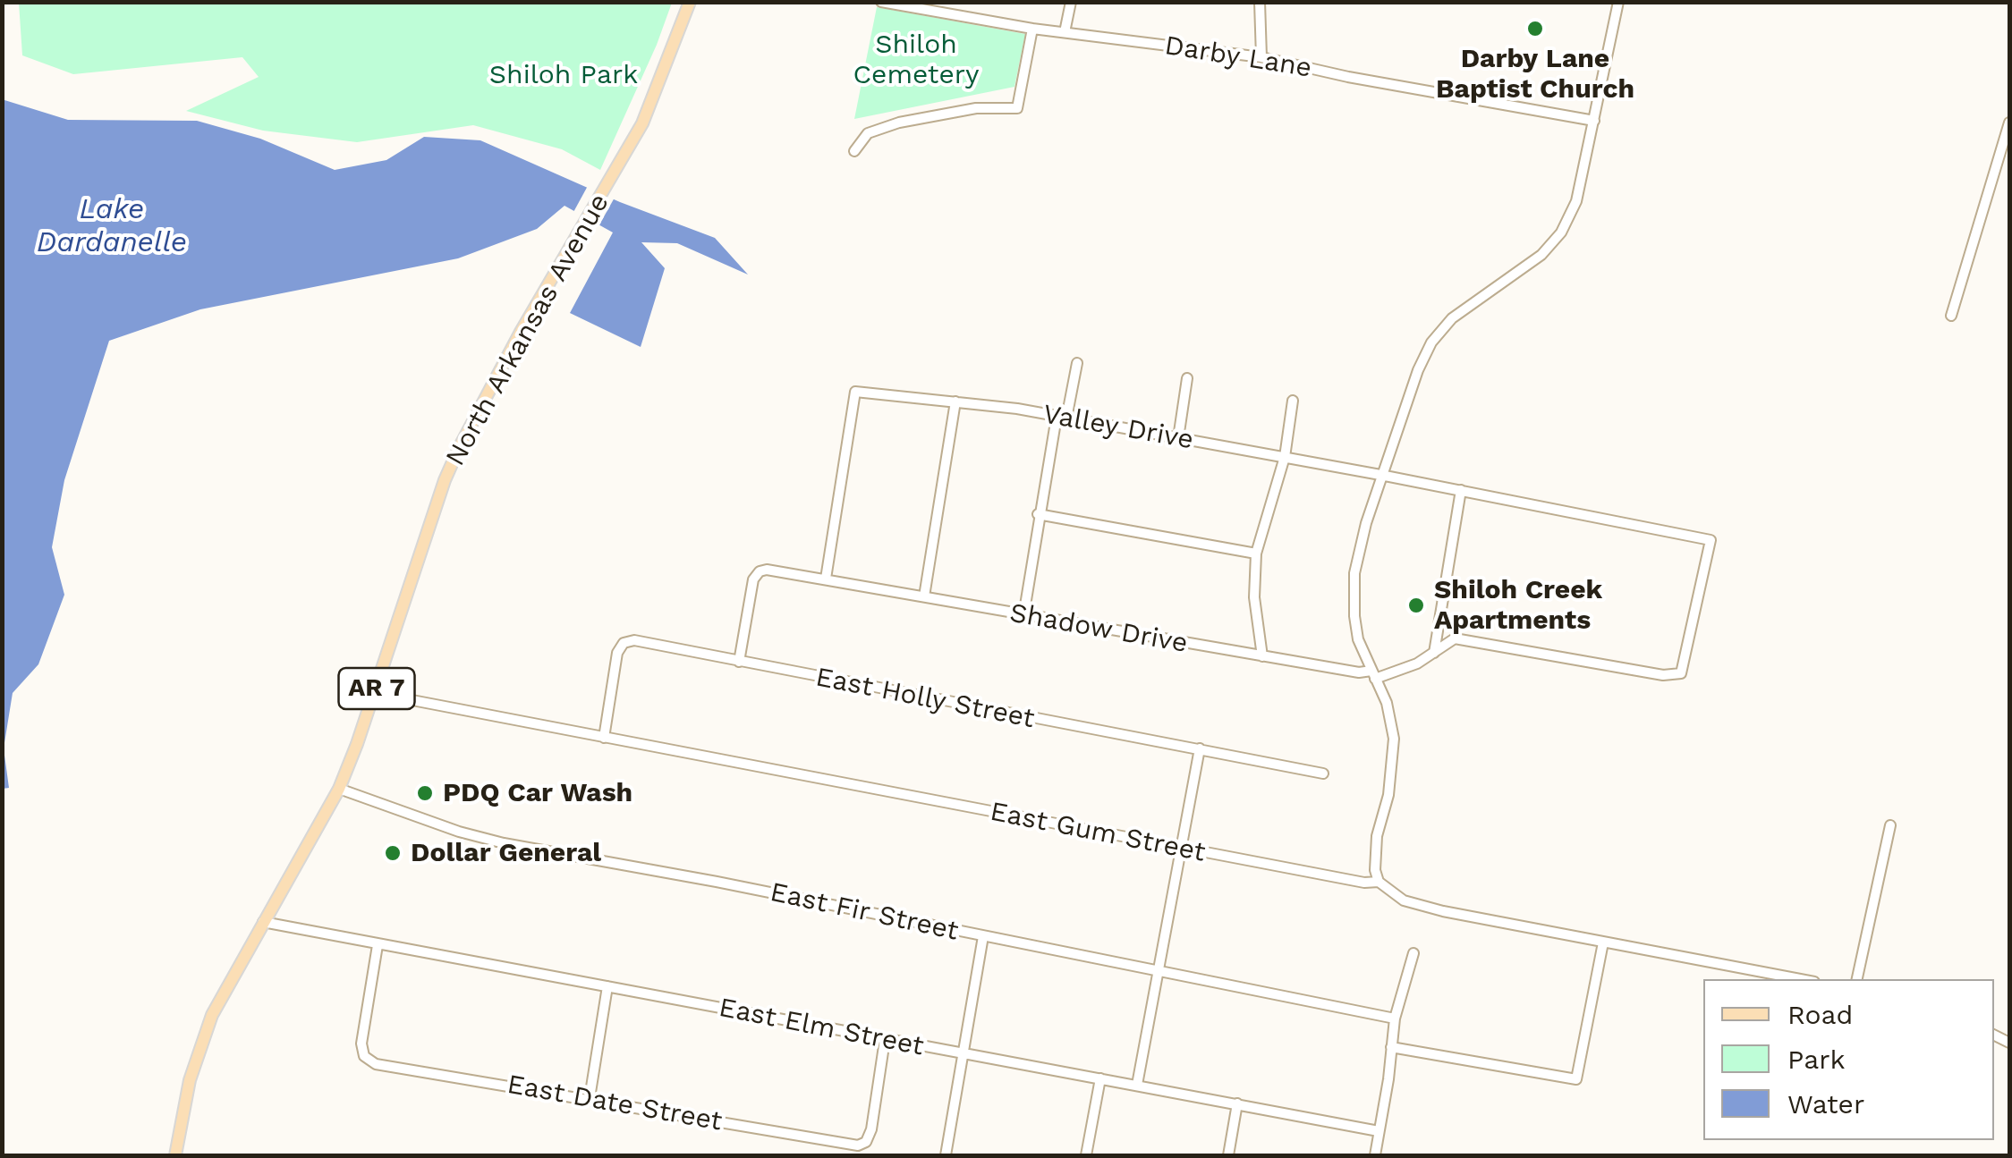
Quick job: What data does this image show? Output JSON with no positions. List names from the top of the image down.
{
  "streets": {
    "main road": ["North Arkansas Avenue", "AR 7"],
    "street": [
      "Darby Lane",
      "Valley Drive",
      "Shadow Drive",
      "East Holly Street",
      "East Gum Street",
      "East Fir Street",
      "East Elm Street",
      "East Date Street"
    ]
  },
  "crossings": [
    ["North Arkansas Avenue", "East Gum Street"],
    ["North Arkansas Avenue", "East Fir Street"],
    ["North Arkansas Avenue", "East Elm Street"],
    ["Valley Drive", "Shadow Drive"],
    ["Shadow Drive", "East Holly Street"],
    ["East Holly Street", "East Gum Street"],
    ["East Elm Street", "East Date Street"]
  ],
  "water": ["Lake Dardanelle"],
  "parks": ["Shiloh Cemetery", "Shiloh Park"],
  "places": [
    "Darby Lane Baptist Church",
    "Shiloh Creek Apartments",
    "PDQ Car Wash",
    "Dollar General"
  ],
  "legend": ["Road", "Park", "Water"]
}
